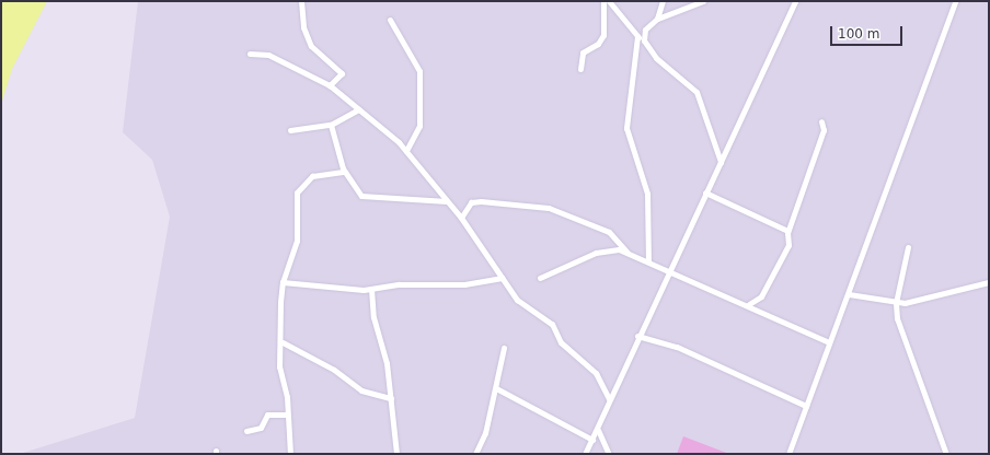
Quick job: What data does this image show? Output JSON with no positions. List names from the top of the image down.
{
  "scale_bar": "100 m"
}
